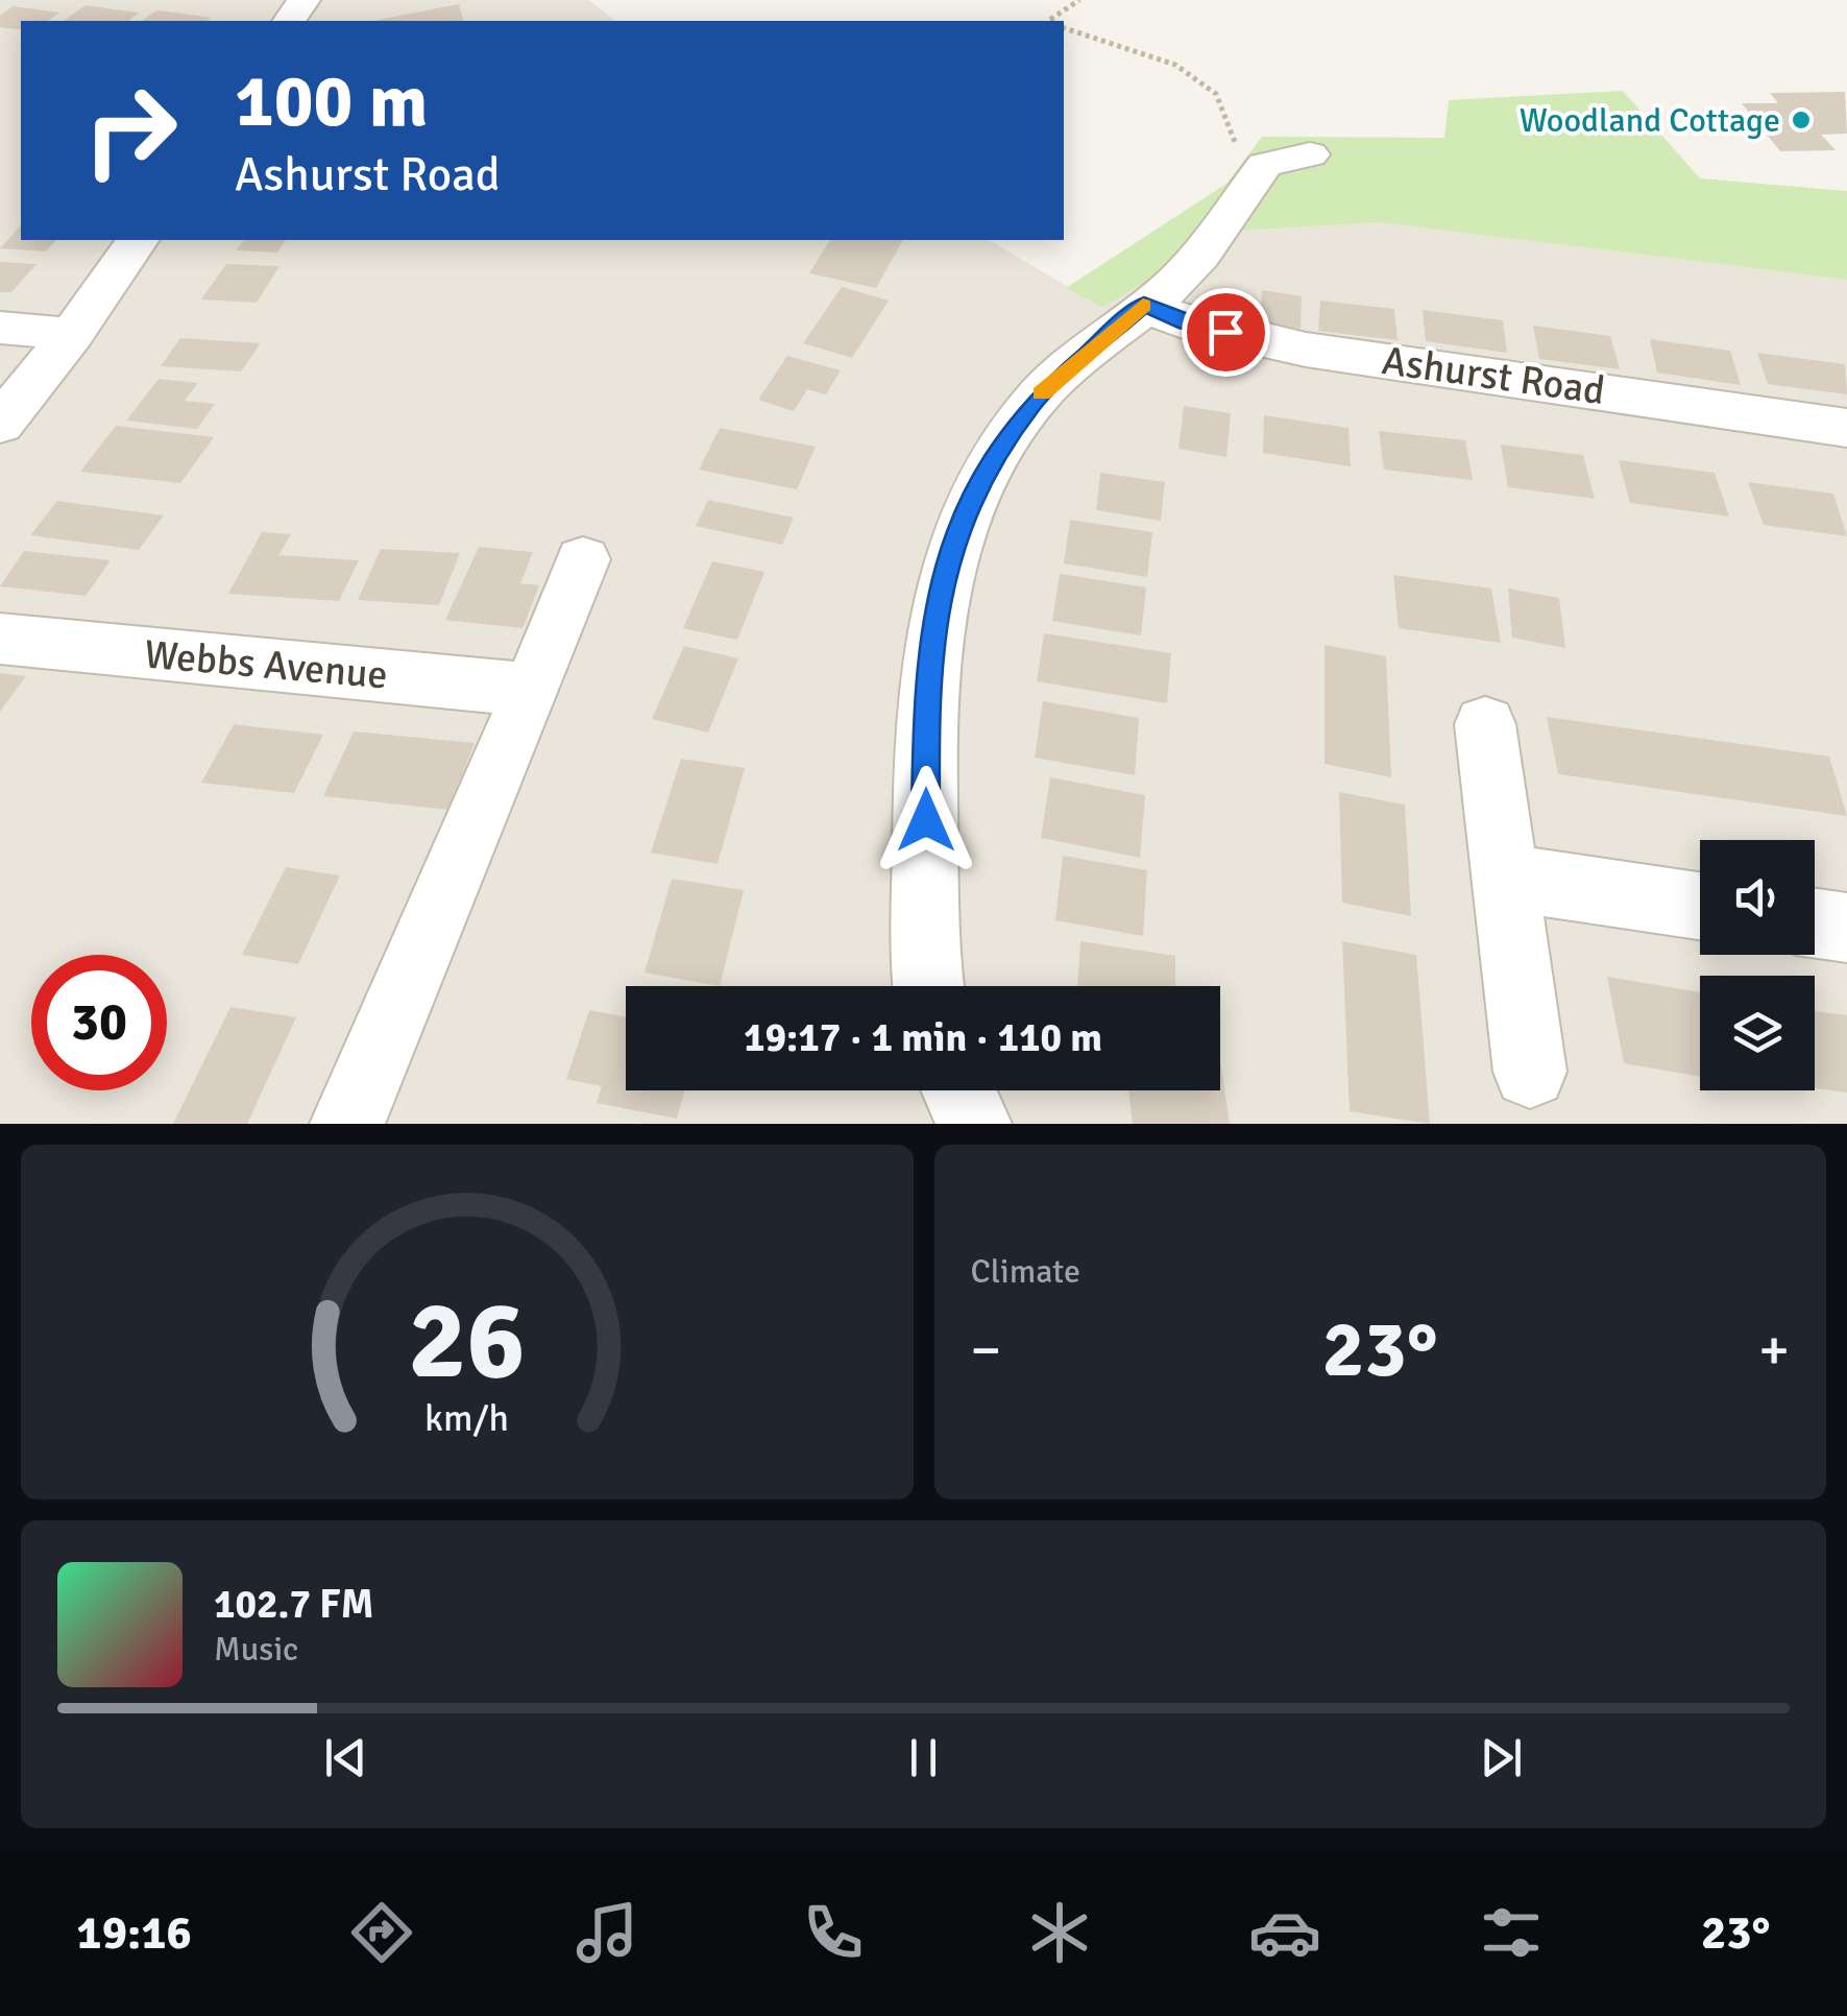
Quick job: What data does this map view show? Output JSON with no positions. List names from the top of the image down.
{
  "streets": {
    "street": ["Ashurst Road", "Webbs Avenue"]
  },
  "places": ["Woodland Cottage"],
  "page": {
    "turn": ["100 m", "Ashurst Road"],
    "limit": "30",
    "trip": "19:17 · 1 min · 110 m",
    "tile": "Climate",
    "heat": ["−", "23°", "+"],
    "song": ["102.7 FM", "Music"],
    "tabs": ["19:16", "23°"],
    "gauge": ["26", "km/h"]
  }
}
